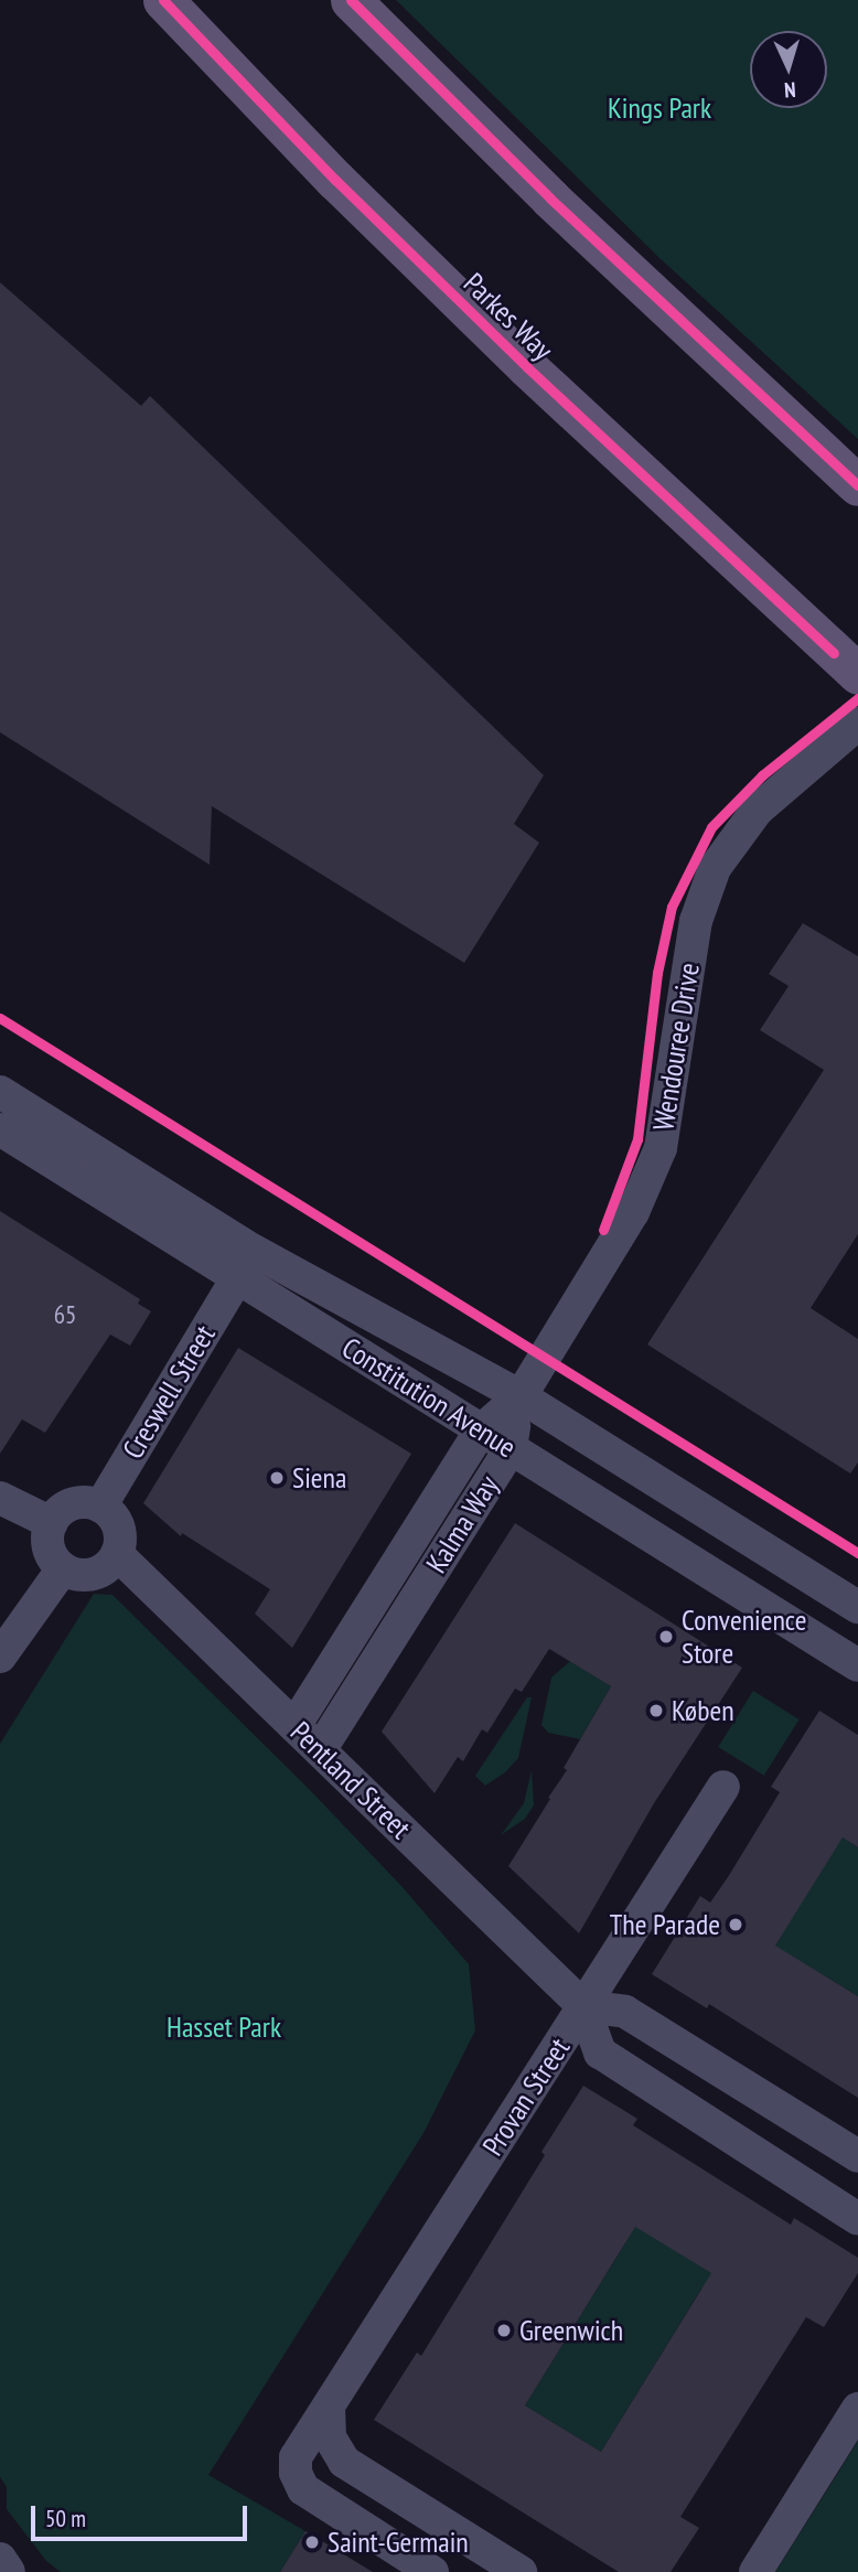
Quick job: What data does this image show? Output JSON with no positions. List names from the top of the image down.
{
  "streets": {
    "main road": ["Parkes Way"],
    "street": [
      "Wendouree Drive",
      "Creswell Street",
      "Constitution Avenue",
      "Kalma Way",
      "Pentland Street",
      "Provan Street"
    ]
  },
  "crossings": [
    ["Wendouree Drive", "Constitution Avenue"],
    ["Wendouree Drive", "Kalma Way"],
    ["Creswell Street", "Constitution Avenue"],
    ["Creswell Street", "Pentland Street"],
    ["Constitution Avenue", "Kalma Way"],
    ["Kalma Way", "Pentland Street"],
    ["Pentland Street", "Provan Street"]
  ],
  "parks": ["Kings Park", "Hasset Park"],
  "places": [
    "Siena",
    "Convenience Store",
    "Køben",
    "The Parade",
    "Greenwich",
    "Saint-Germain"
  ],
  "house_numbers": ["65"],
  "scale_bar": "50 m",
  "north": "bottom"
}
